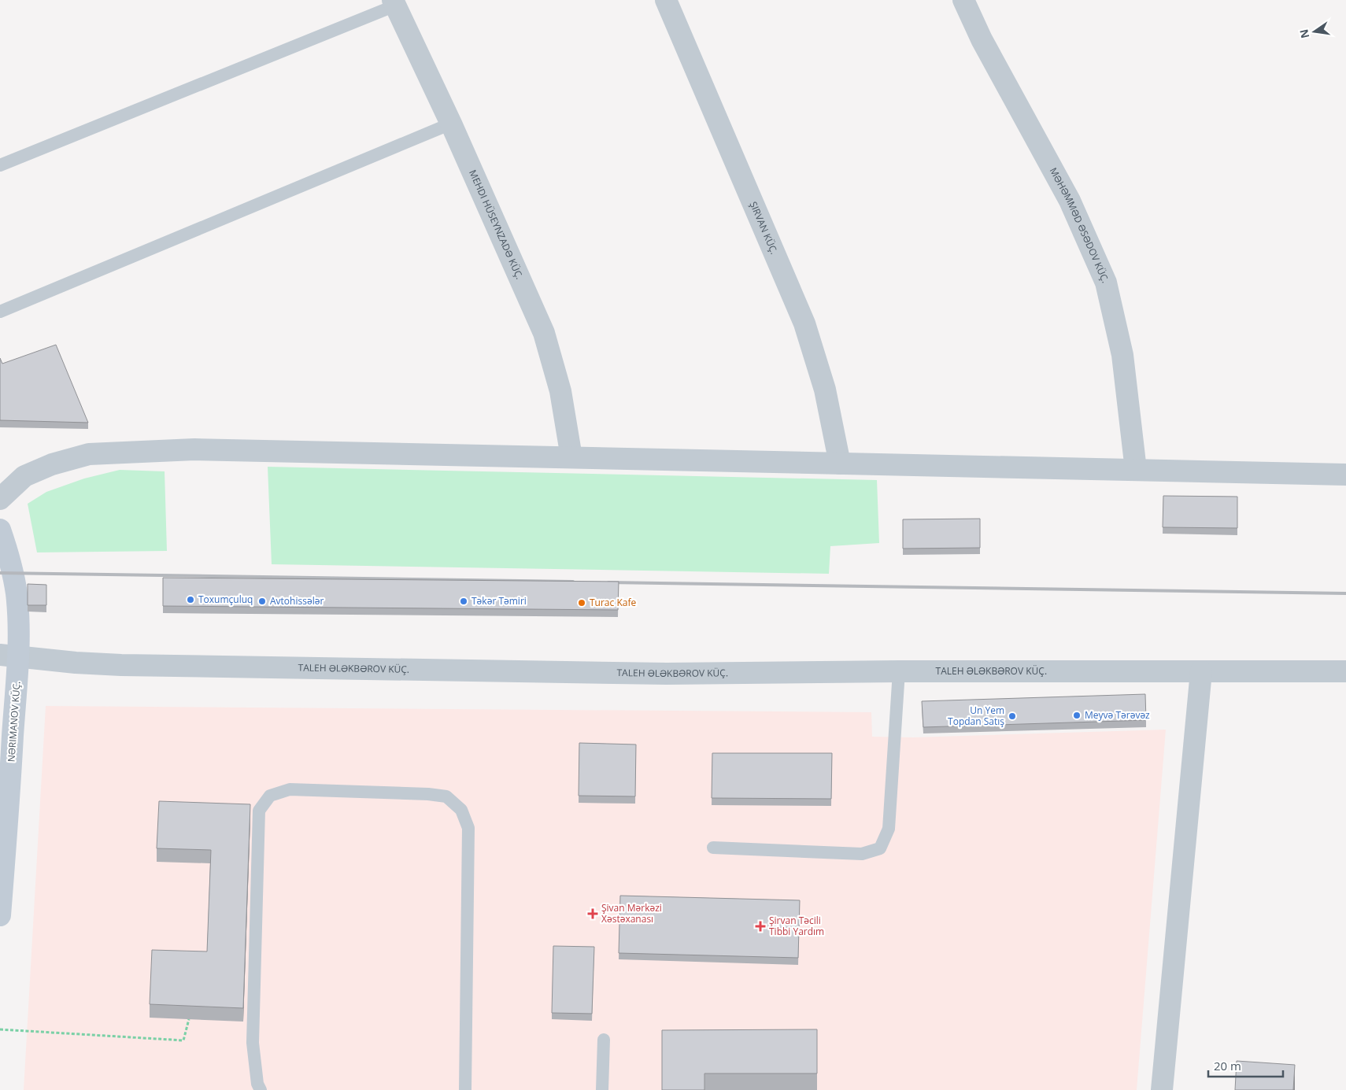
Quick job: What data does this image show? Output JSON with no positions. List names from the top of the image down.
{
  "streets": {
    "main road": ["NƏRIMANOV KÜÇ."],
    "street": [
      "MEHDI HÜSEYNZADƏ KÜÇ.",
      "MƏHƏMMƏD ƏSƏDOV KÜÇ.",
      "ŞIRVAN KÜÇ.",
      "TALEH ƏLƏKBƏROV KÜÇ."
    ]
  },
  "crossings": [
    ["TALEH ƏLƏKBƏROV KÜÇ.", "NƏRIMANOV KÜÇ."]
  ],
  "places": {
    "other": [
      "Toxumçuluq",
      "Avtohissələr",
      "Təkər Təmiri",
      "Turac Kafe",
      "Meyvə Tərəvəz",
      "Un Yem Topdan Satış"
    ],
    "health": ["Şivan Mərkəzi Xəstəxanası", "Şirvan Təcili Tibbi Yardım"]
  },
  "scale_bar": "20 m",
  "north": "left"
}
